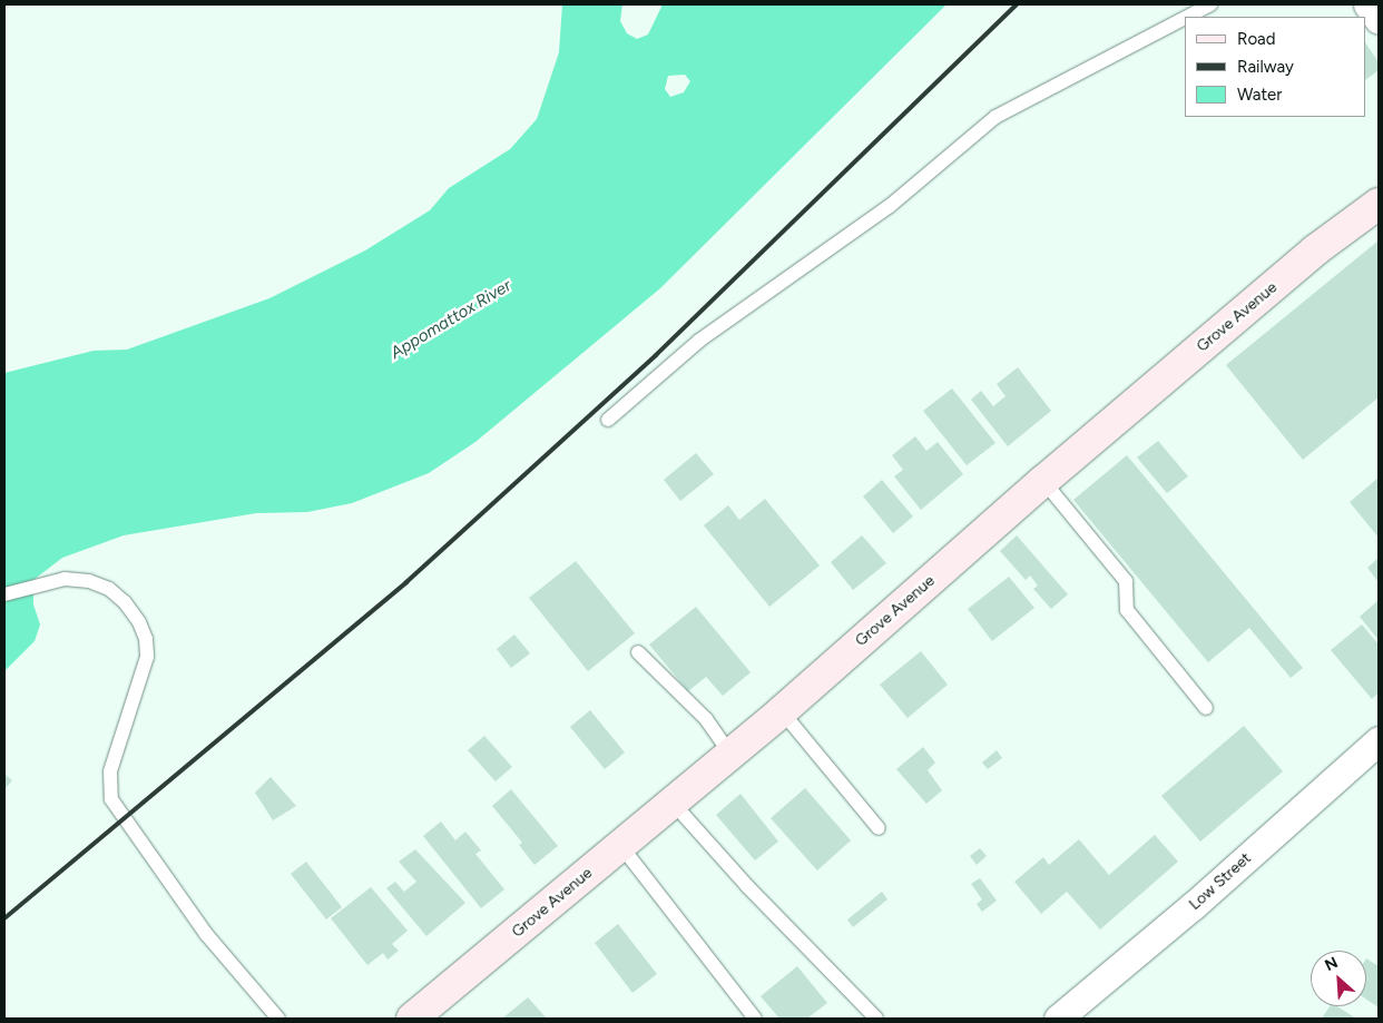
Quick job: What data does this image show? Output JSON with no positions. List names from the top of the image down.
{
  "streets": {
    "main road": ["Grove Avenue"],
    "street": ["Low Street"]
  },
  "water": ["Appomattox River"],
  "legend": ["Road", "Railway", "Water"],
  "north": "top left"
}
